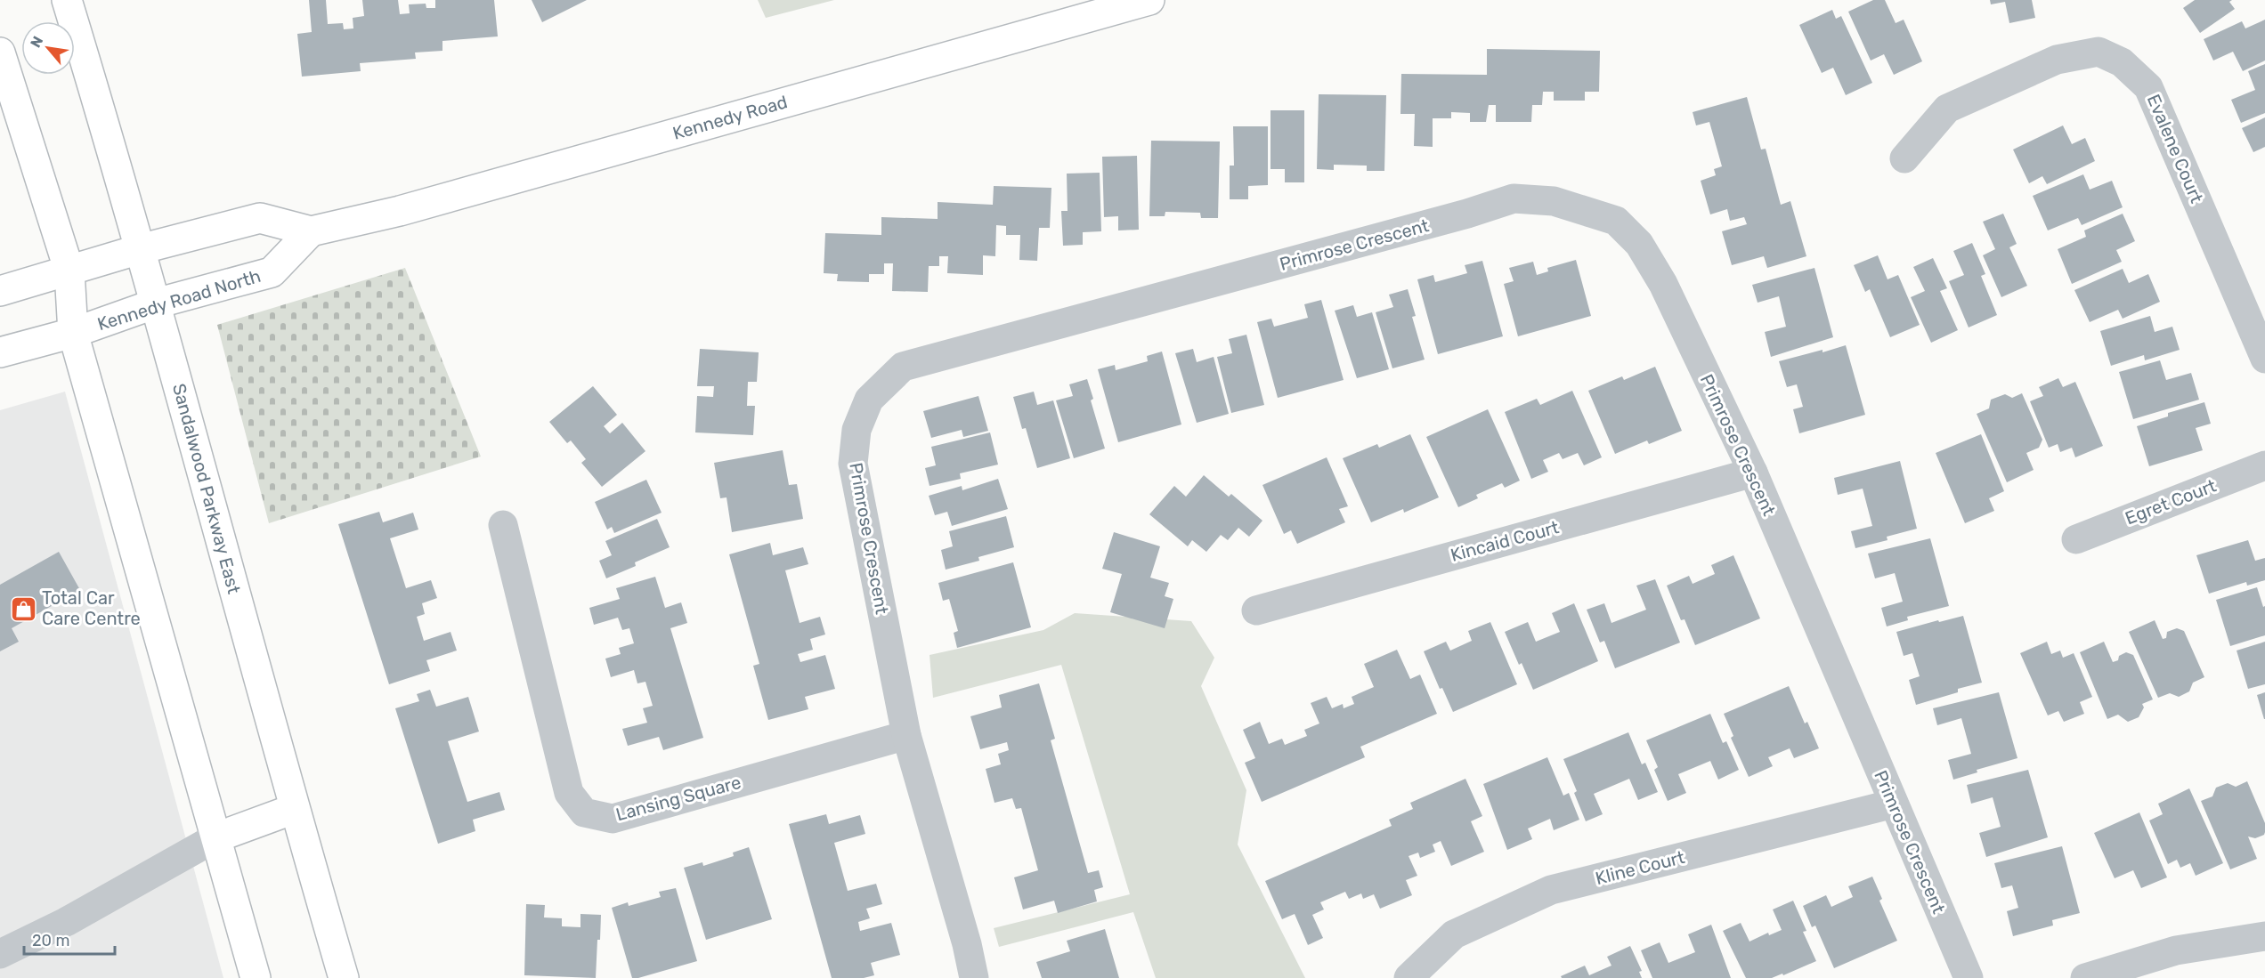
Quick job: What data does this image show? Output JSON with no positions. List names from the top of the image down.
{
  "streets": {
    "main road": ["Kennedy Road", "Kennedy Road North", "Sandalwood Parkway East"],
    "street": [
      "Evalene Court",
      "Primrose Crescent",
      "Egret Court",
      "Kincaid Court",
      "Lansing Square",
      "Kline Court"
    ]
  },
  "crossings": [
    ["Kennedy Road", "Kennedy Road North"],
    ["Primrose Crescent", "Kincaid Court"],
    ["Primrose Crescent", "Lansing Square"],
    ["Primrose Crescent", "Kline Court"],
    ["Kennedy Road North", "Sandalwood Parkway East"]
  ],
  "places": {
    "shop": ["Total Car Care Centre"]
  },
  "scale_bar": "20 m",
  "north": "top left"
}
